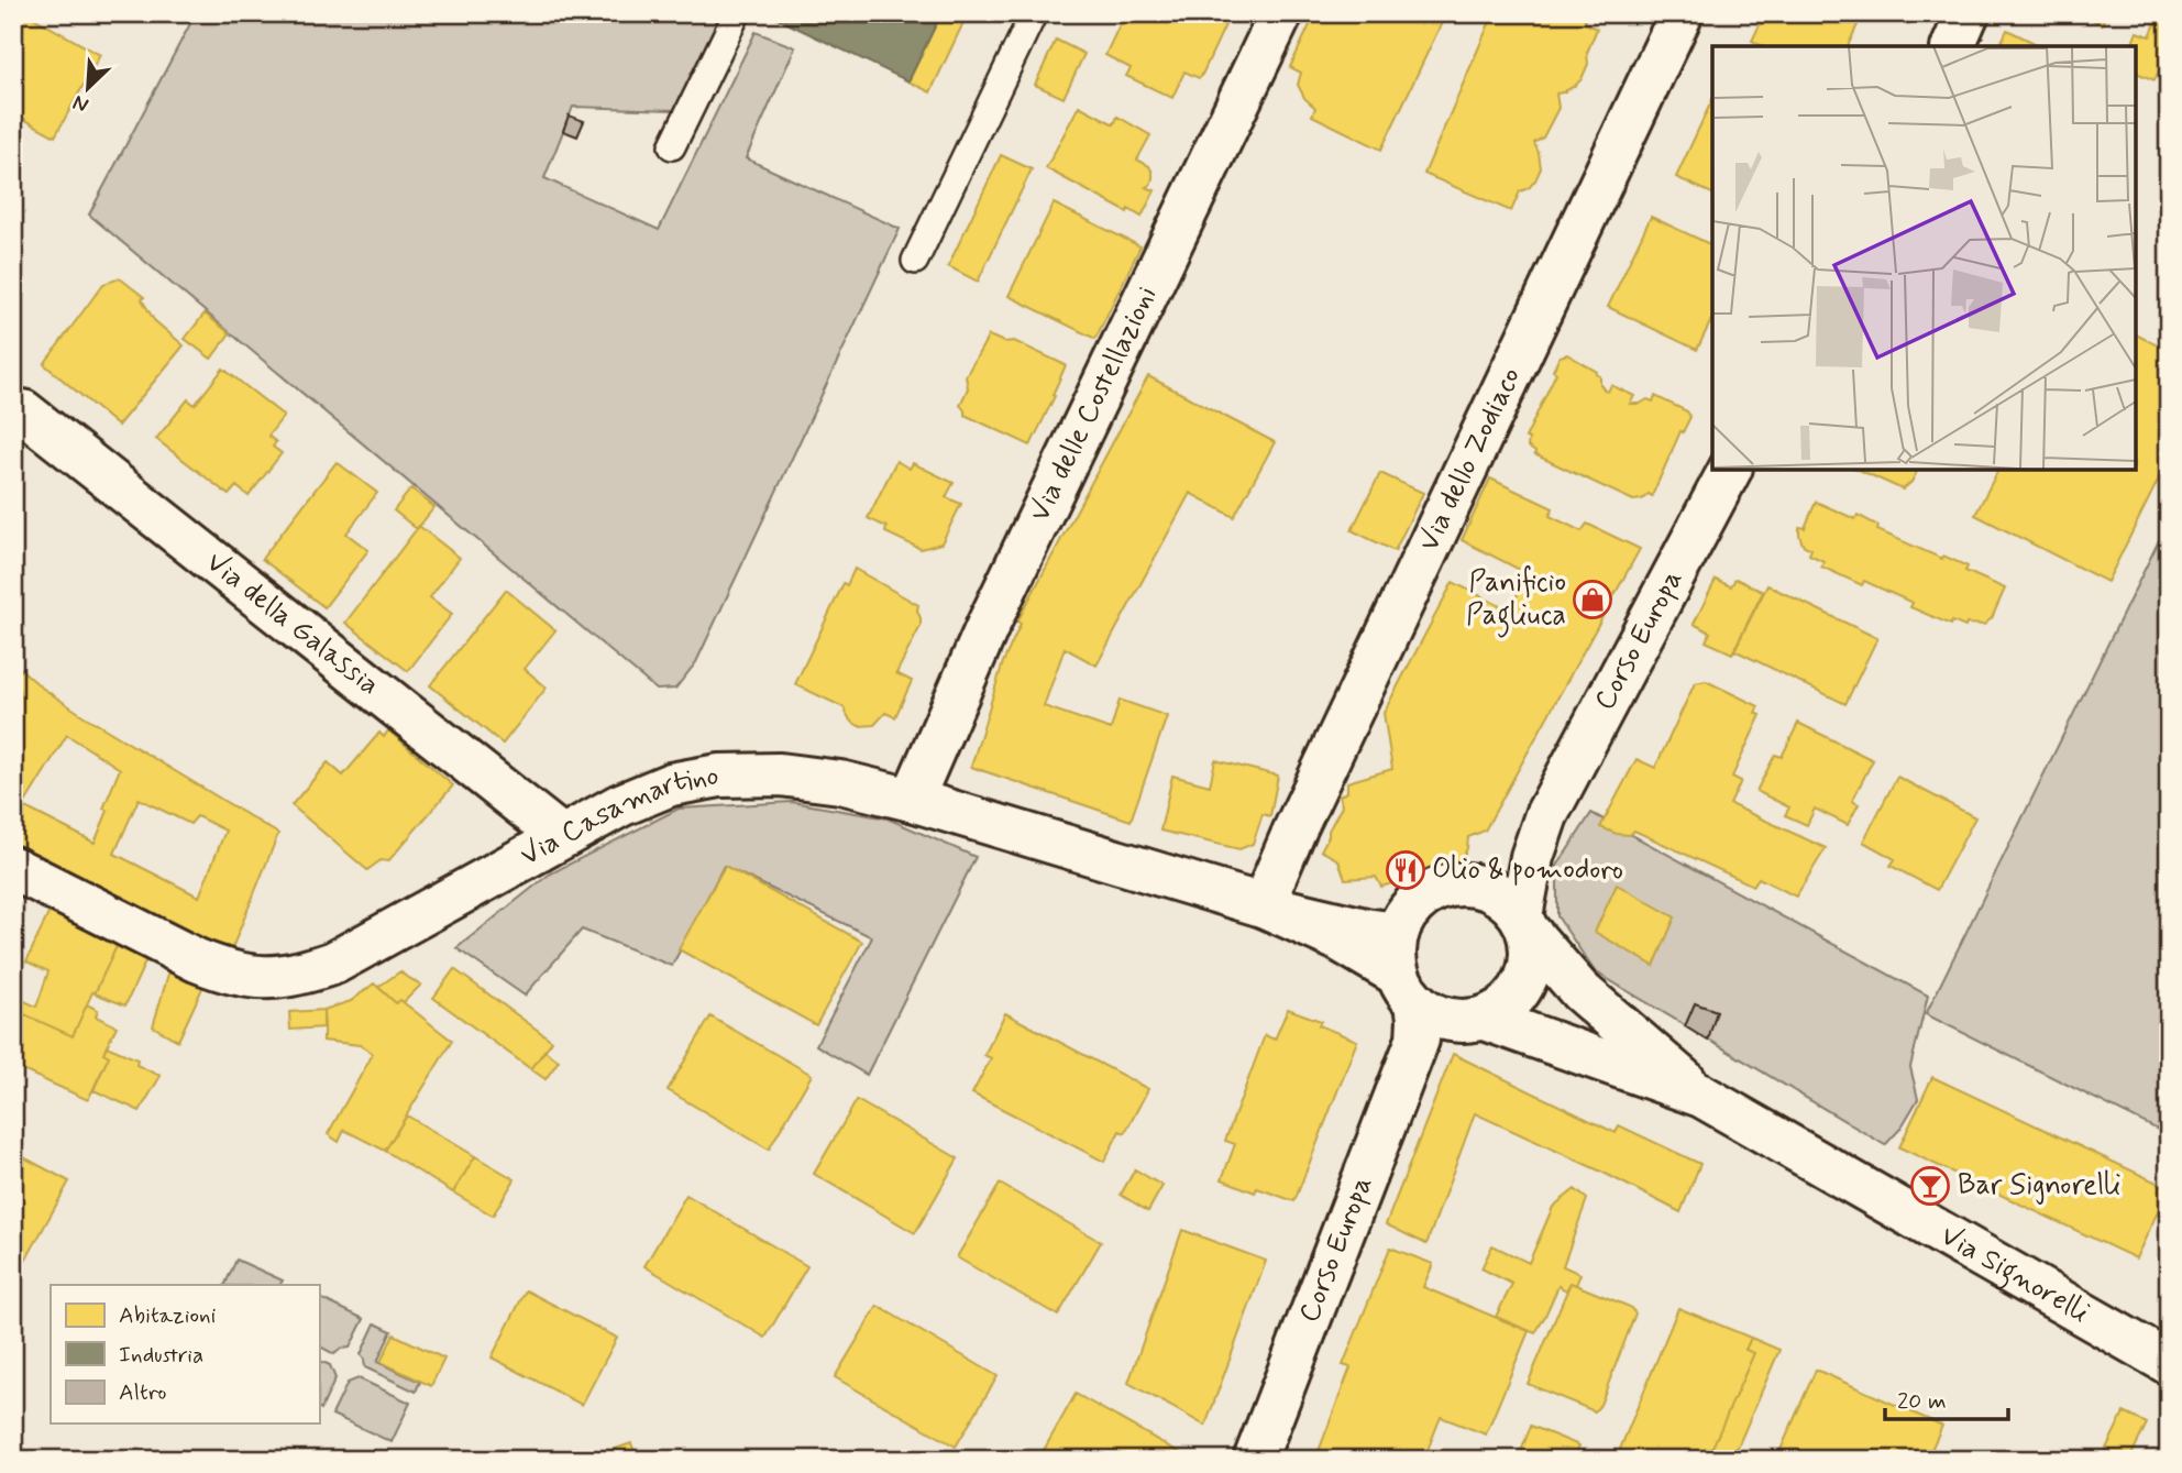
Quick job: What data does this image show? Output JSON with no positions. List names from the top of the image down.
{
  "streets": {
    "street": [
      "Via delle Costellazioni",
      "Via dello Zodiaco",
      "Via della Galassia",
      "Corso Europa",
      "Via Casamartino",
      "Via Signorelli"
    ]
  },
  "crossings": [
    ["Via delle Costellazioni", "Via Casamartino"],
    ["Via dello Zodiaco", "Via Casamartino"],
    ["Via della Galassia", "Via Casamartino"],
    ["Corso Europa", "Via Casamartino"],
    ["Corso Europa", "Via Signorelli"],
    ["Via Casamartino", "Via Signorelli"]
  ],
  "places": {
    "shop": ["Panificio Pagliuca"],
    "restaurant": ["Olio & pomodoro"],
    "bar": ["Bar Signorelli"]
  },
  "legend": ["Abitazioni", "Industria", "Altro"],
  "scale_bar": "20 m",
  "north": "bottom left"
}
